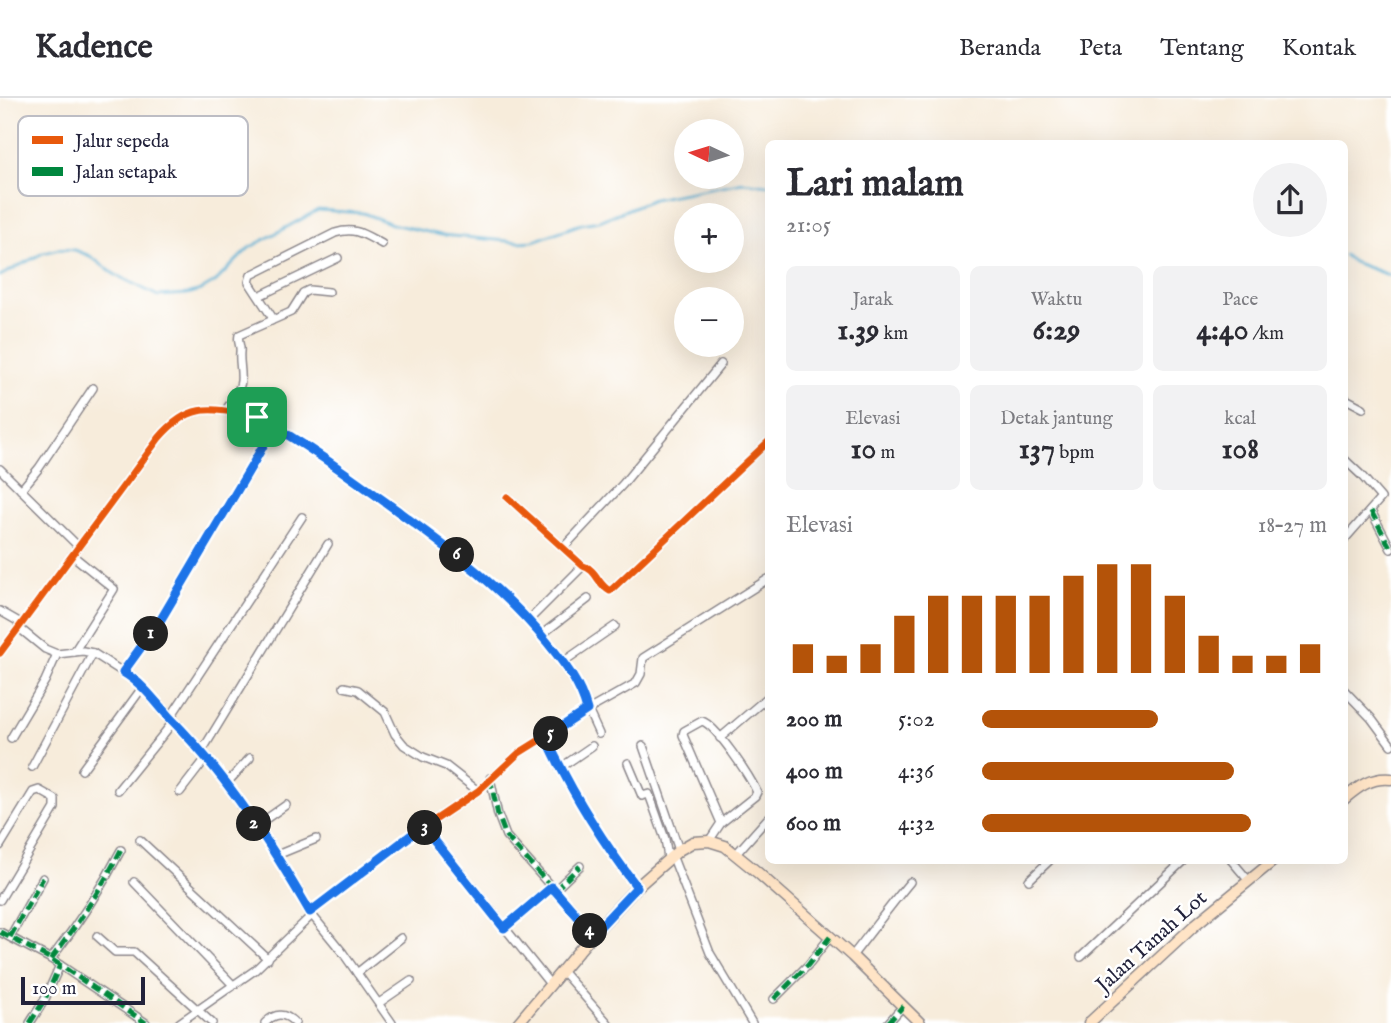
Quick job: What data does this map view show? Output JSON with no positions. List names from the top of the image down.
{
  "streets": {
    "main road": ["Jalan Tanah Lot"]
  },
  "legend": ["Jalur sepeda", "Jalan setapak"],
  "scale_bar": "100 m",
  "north": "left",
  "page": {
    "header": "Kadence",
    "nav": [
      "Beranda",
      "Peta",
      "Tentang",
      "Kontak"
    ],
    "map_buttons": ["+", "−"],
    "heading": ["Lari malam", "21:05"],
    "stats": [
      ["Jarak", "1.39 km"],
      ["Waktu", "6:29"],
      ["Pace", "4:40 /km"],
      ["Elevasi", "10 m"],
      ["Detak jantung", "137 bpm"],
      ["kcal", "108"]
    ],
    "chart": ["Elevasi", "18–27 m"],
    "pins": [
      "6",
      "1",
      "5",
      "2",
      "3",
      "4"
    ],
    "list": [
      {
        "name": "200 m",
        "note": "5:02"
      },
      {
        "name": "400 m",
        "note": "4:36"
      },
      {
        "name": "600 m",
        "note": "4:32"
      }
    ],
    "scale": "100 m"
  }
}
